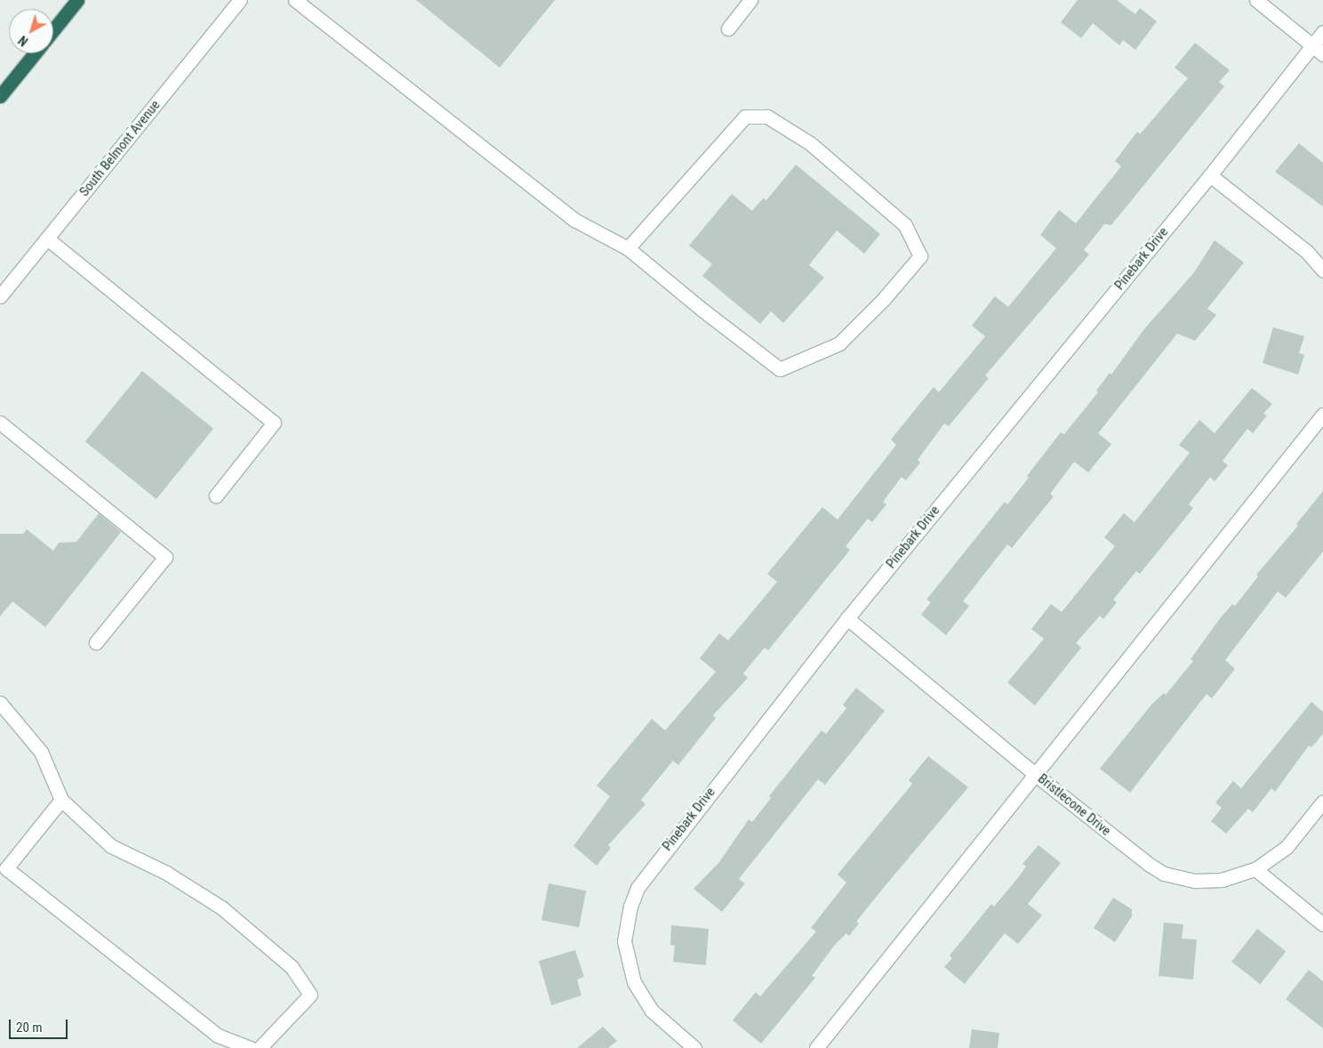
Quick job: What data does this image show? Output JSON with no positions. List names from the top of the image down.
{
  "streets": {
    "street": ["South Belmont Avenue", "Pinebark Drive", "Bristlecone Drive"]
  },
  "crossings": [
    ["Pinebark Drive", "Bristlecone Drive"]
  ],
  "scale_bar": "20 m",
  "north": "bottom left"
}
